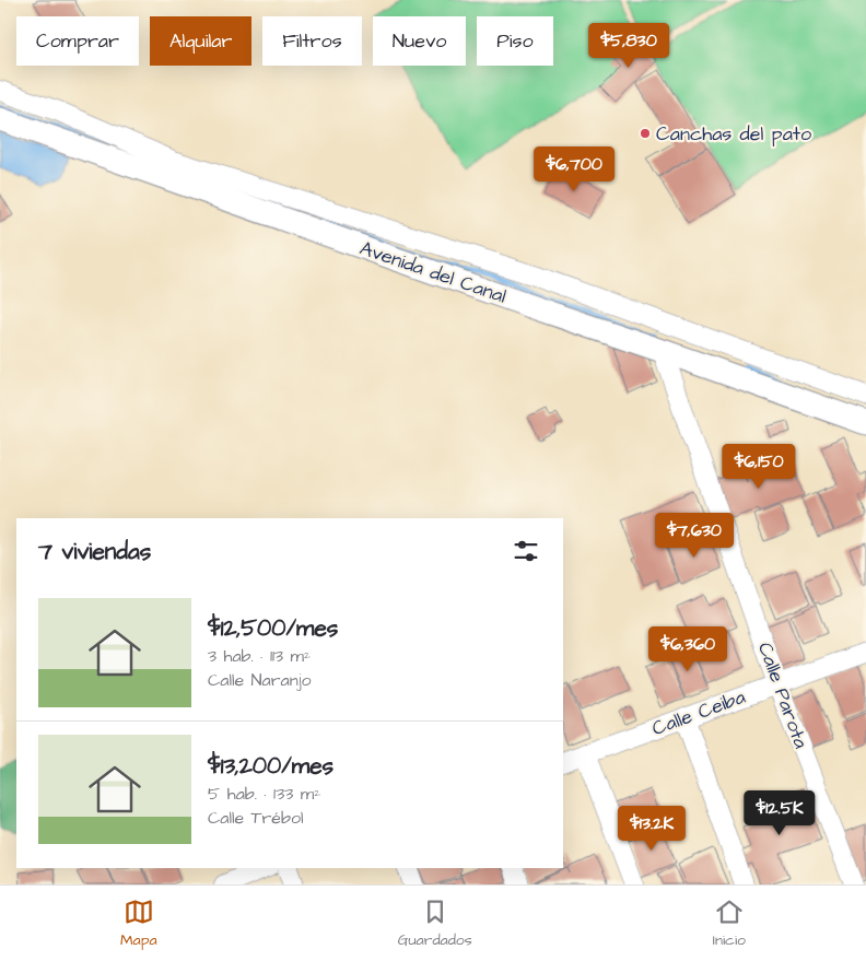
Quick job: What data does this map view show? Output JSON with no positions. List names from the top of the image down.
{
  "streets": {
    "street": ["Avenida del Canal", "Calle Parota", "Calle Ceiba"]
  },
  "crossings": [
    ["Avenida del Canal", "Calle Parota"],
    ["Calle Parota", "Calle Ceiba"]
  ],
  "places": ["Canchas del pato"],
  "page": {
    "chip": [
      "Comprar",
      "Alquilar",
      "Filtros",
      "Nuevo",
      "Piso"
    ],
    "price": [
      "$5,830",
      "$6,700",
      "$6,150",
      "$7,630",
      "$6,360",
      "$12.5K",
      "$13.2K"
    ],
    "heading": "7 viviendas",
    "list": [
      {
        "name": "$12,500/mes",
        "note": "3 hab. · 113 m² · Calle Naranjo"
      },
      {
        "name": "$13,200/mes",
        "note": "5 hab. · 133 m² · Calle Trébol"
      }
    ],
    "tabs": ["Mapa", "Guardados", "Inicio"]
  }
}
